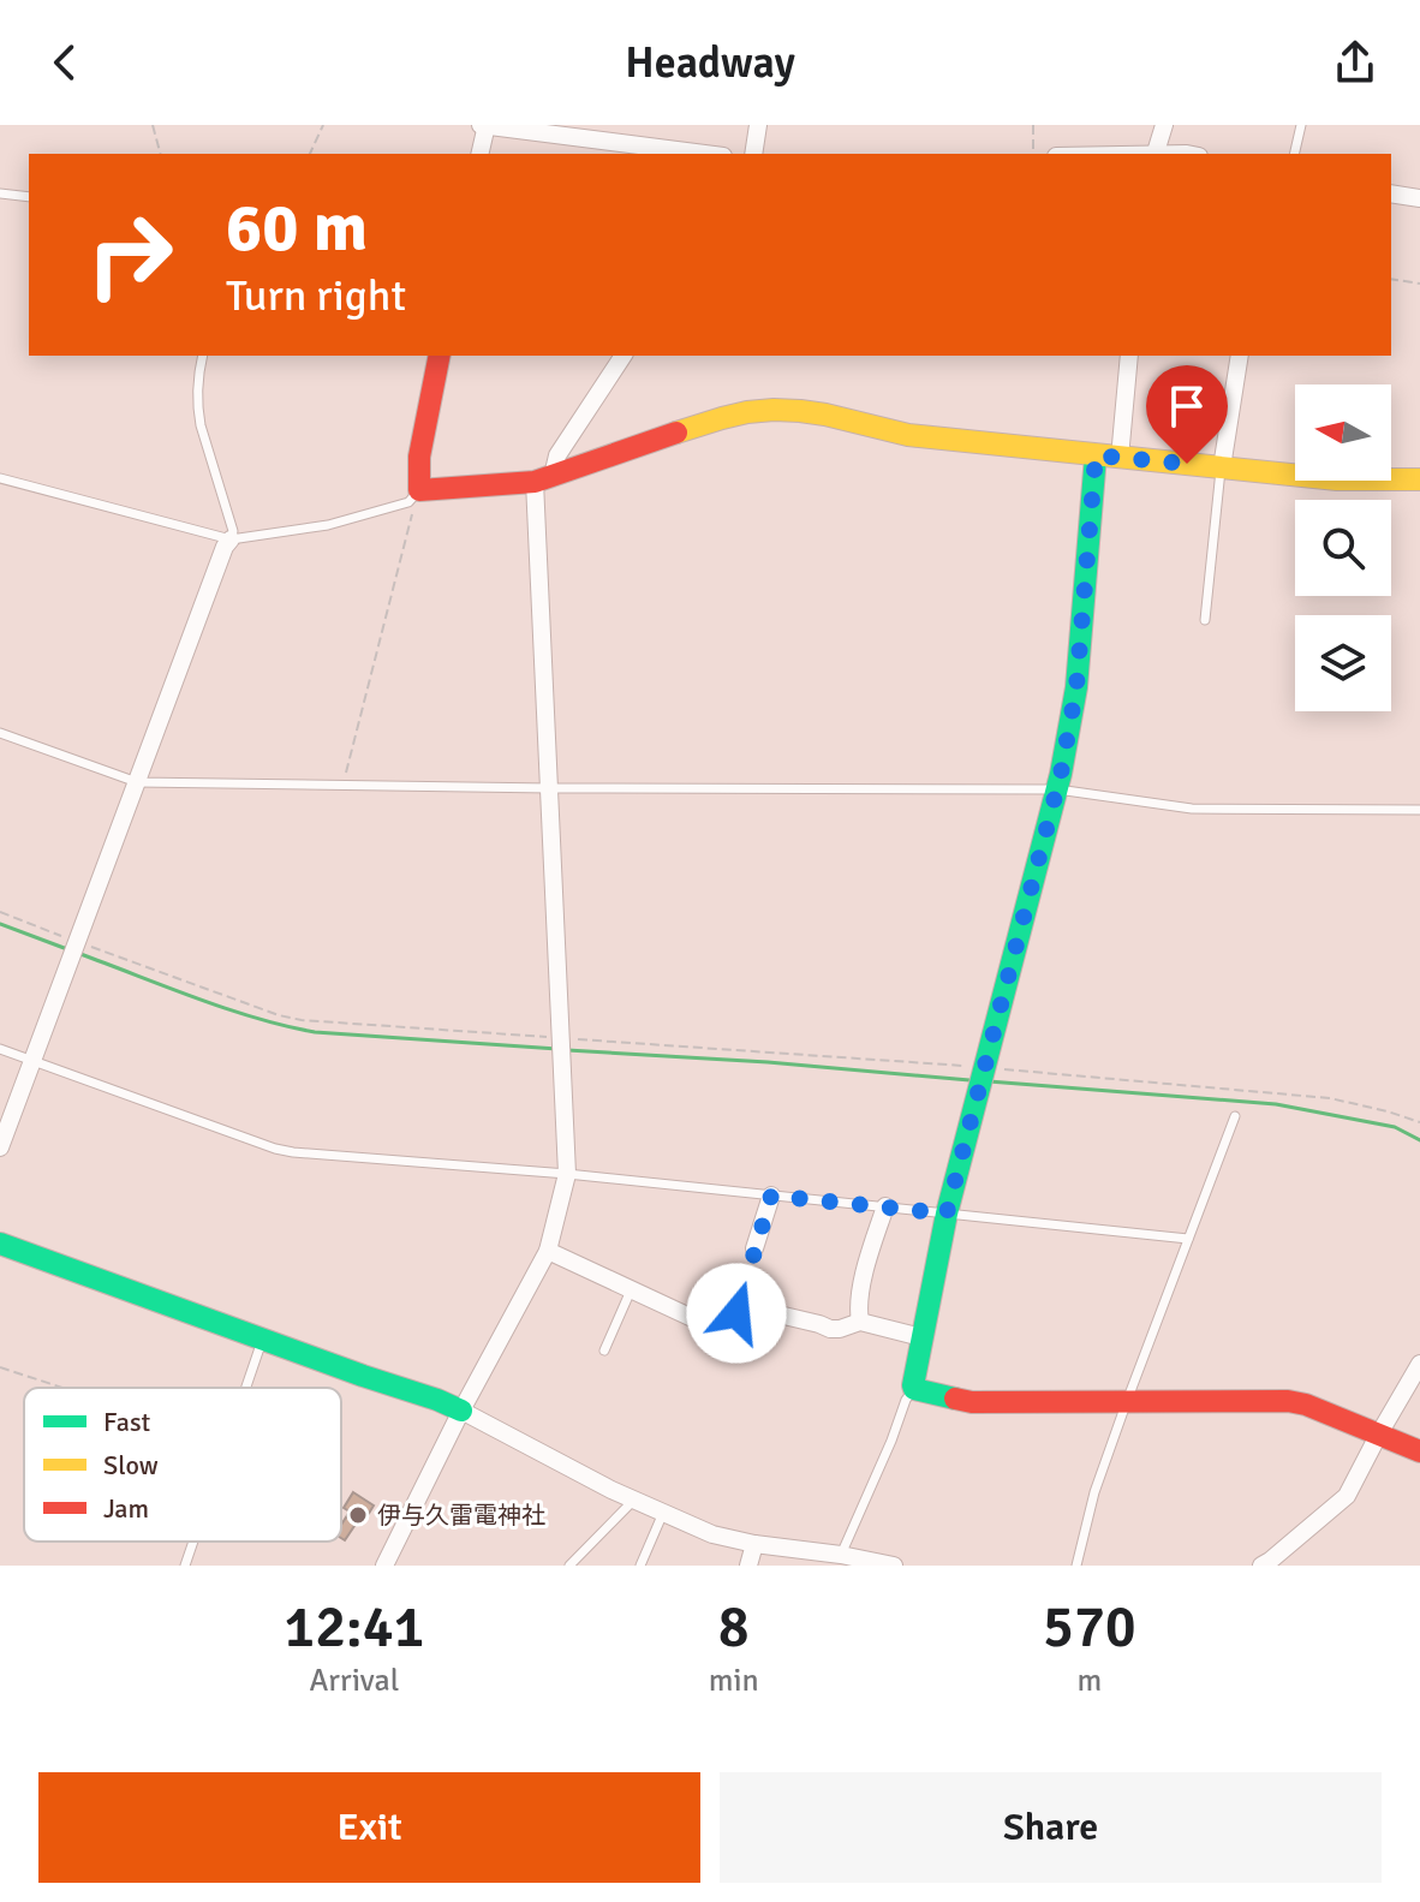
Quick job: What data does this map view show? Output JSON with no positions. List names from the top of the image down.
{
  "places": ["伊与久雷電神社"],
  "legend": ["Fast", "Slow", "Jam"],
  "north": "left",
  "page": {
    "header": "Headway",
    "turn": ["60 m", "Turn right"],
    "eta": [
      "12:41",
      "Arrival",
      "8",
      "min",
      "570",
      "m"
    ],
    "buttons": ["Exit", "Share"]
  }
}
